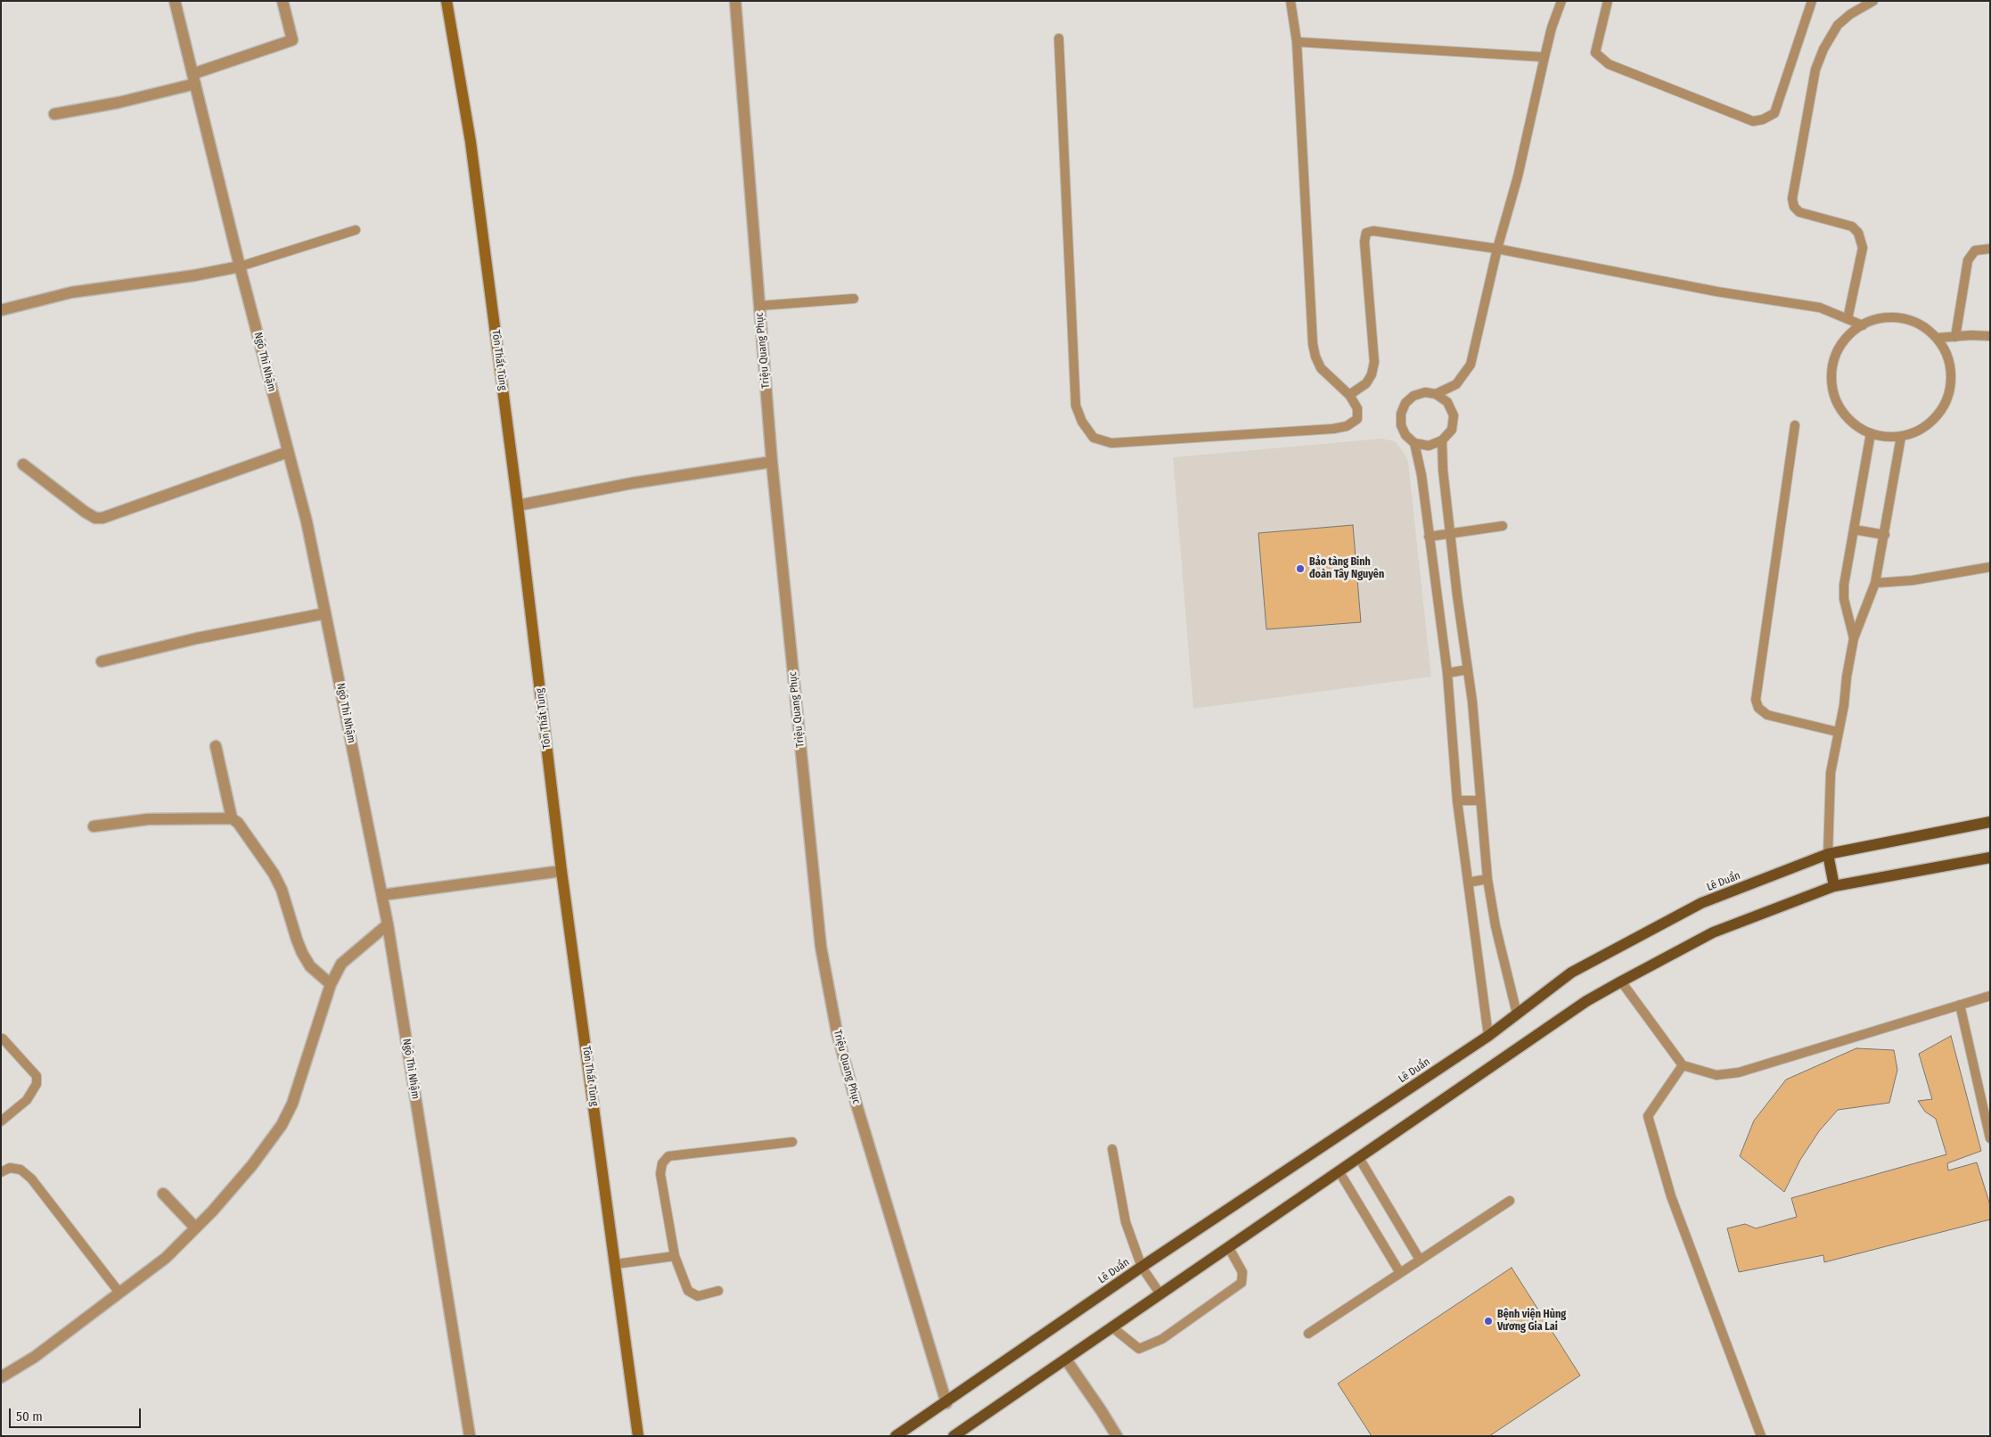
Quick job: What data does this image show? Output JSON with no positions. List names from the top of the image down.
{
  "streets": {
    "main road": ["Lê Duẩn"],
    "street": ["Triệu Quang Phục", "Tôn Thất Tùng", "Ngô Thì Nhậm"]
  },
  "crossings": [
    ["Triệu Quang Phục", "Lê Duẩn"]
  ],
  "places": ["Bảo tàng Binh đoàn Tây Nguyên", "Bệnh viện Hùng Vương Gia Lai"],
  "scale_bar": "50 m"
}
